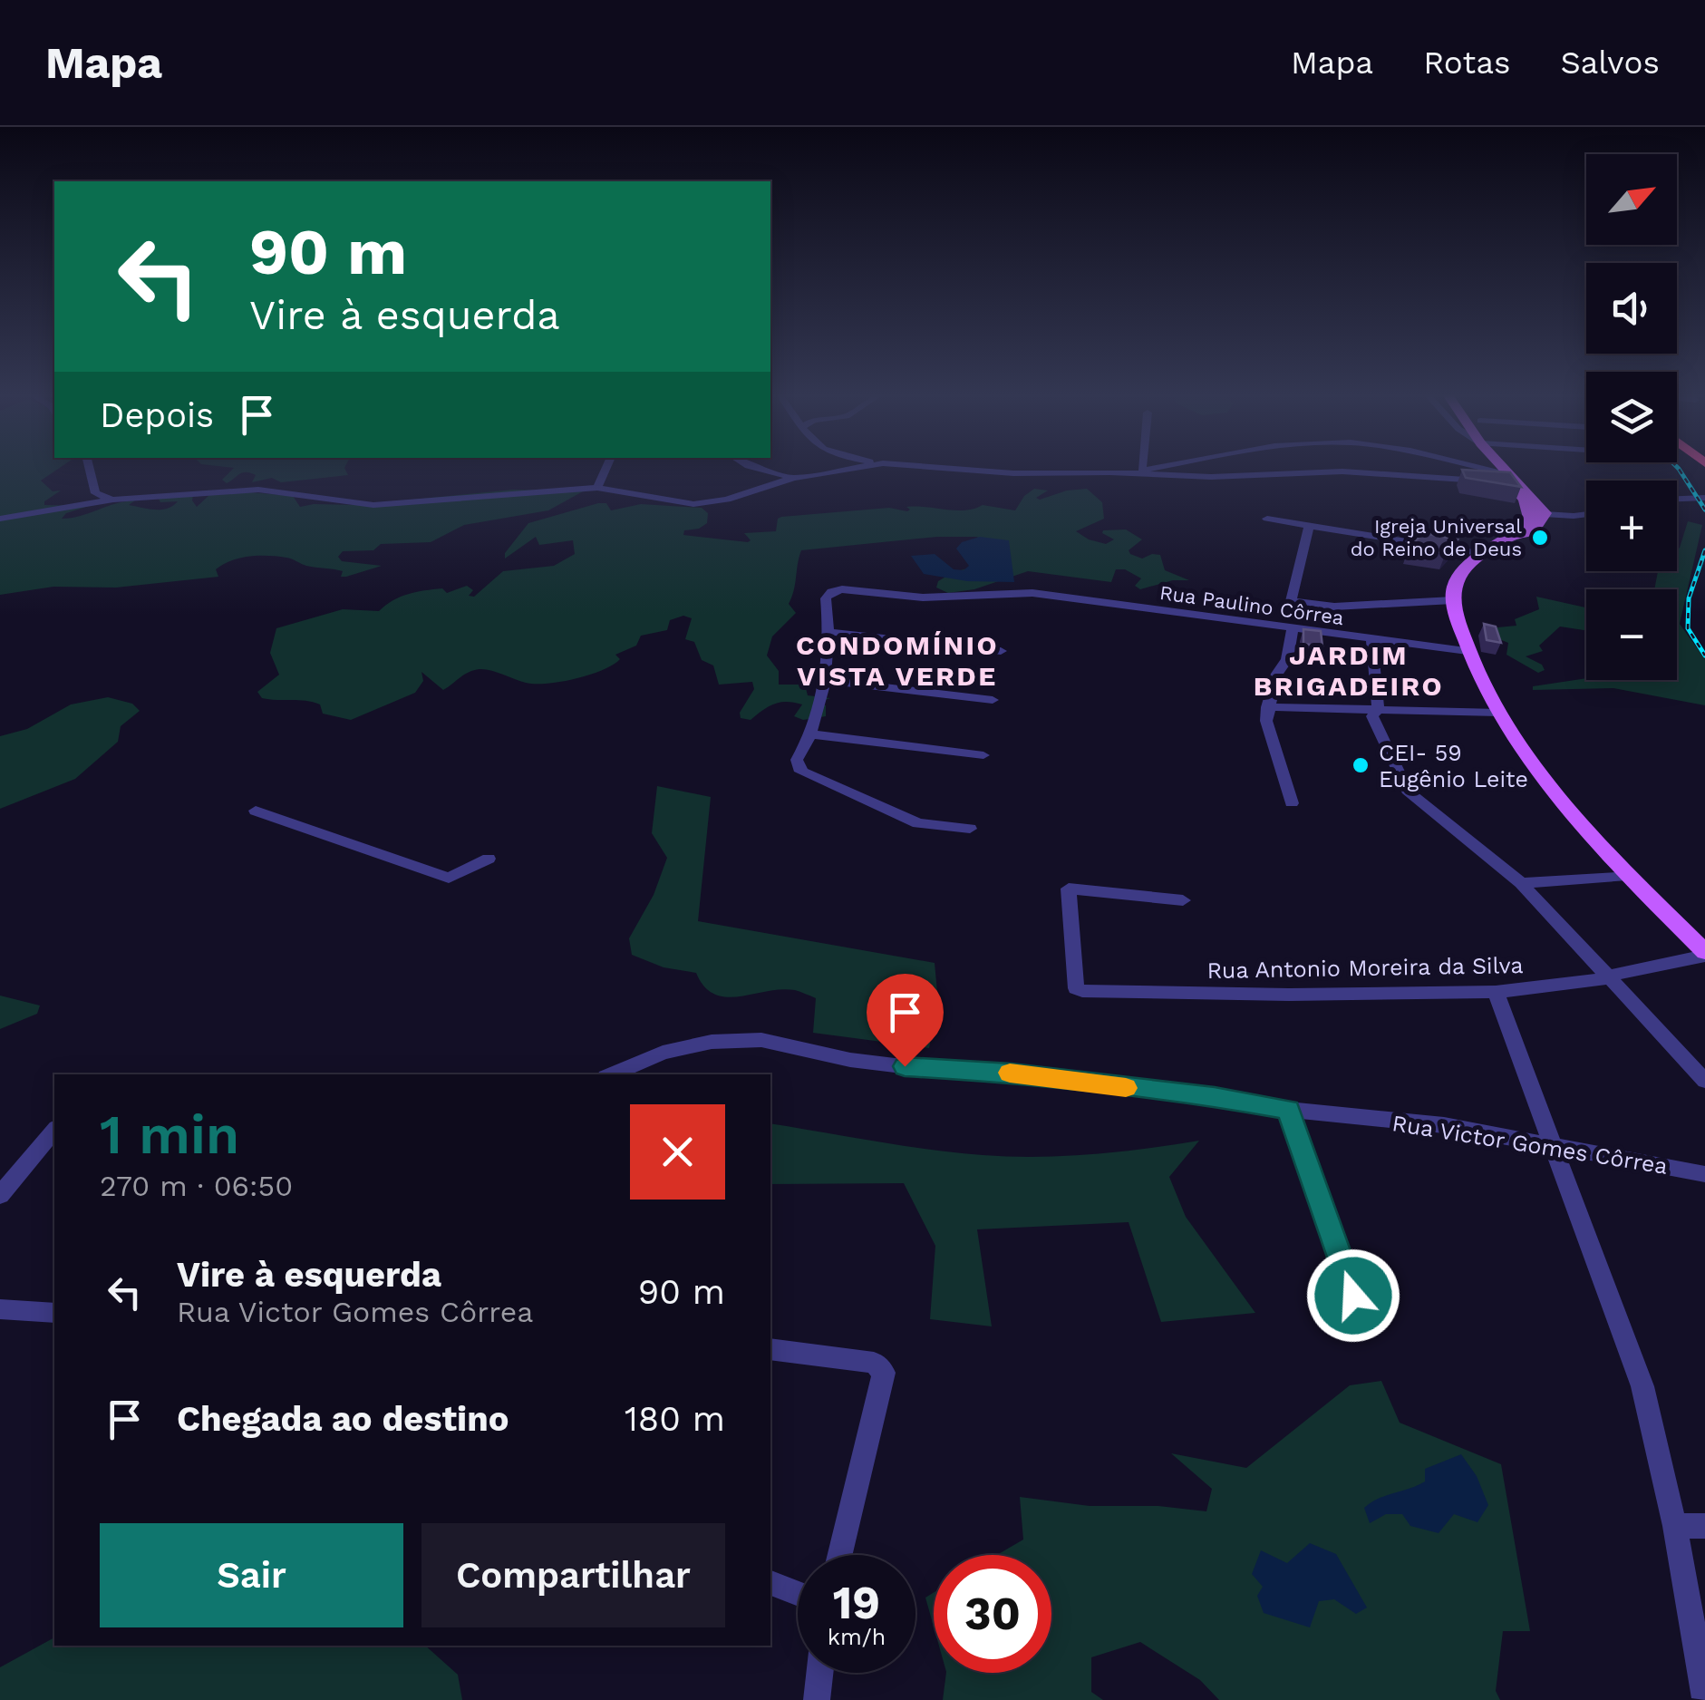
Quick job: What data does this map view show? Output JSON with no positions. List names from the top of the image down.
{
  "streets": {
    "street": ["Rua Paulino Côrrea", "Rua Antonio Moreira da Silva", "Rua Victor Gomes Côrrea"]
  },
  "districts": ["CONDOMÍNIO VISTA VERDE", "JARDIM BRIGADEIRO"],
  "places": ["Igreja Universal do Reino de Deus", "CEI- 59 Eugênio Leite"],
  "north": "top right",
  "page": {
    "header": "Mapa",
    "nav": ["Mapa", "Rotas", "Salvos"],
    "map_buttons": ["+", "−"],
    "turn": ["90 m", "Vire à esquerda"],
    "then": "Depois",
    "heading": ["1 min", "270 m · 06:50"],
    "list": [
      {
        "name": "Vire à esquerda",
        "note": "Rua Victor Gomes Côrrea",
        "value": "90 m"
      },
      {
        "name": "Chegada ao destino",
        "value": "180 m"
      }
    ],
    "buttons": ["Sair", "Compartilhar"],
    "speed": "19 km/h",
    "limit": "30"
  }
}
